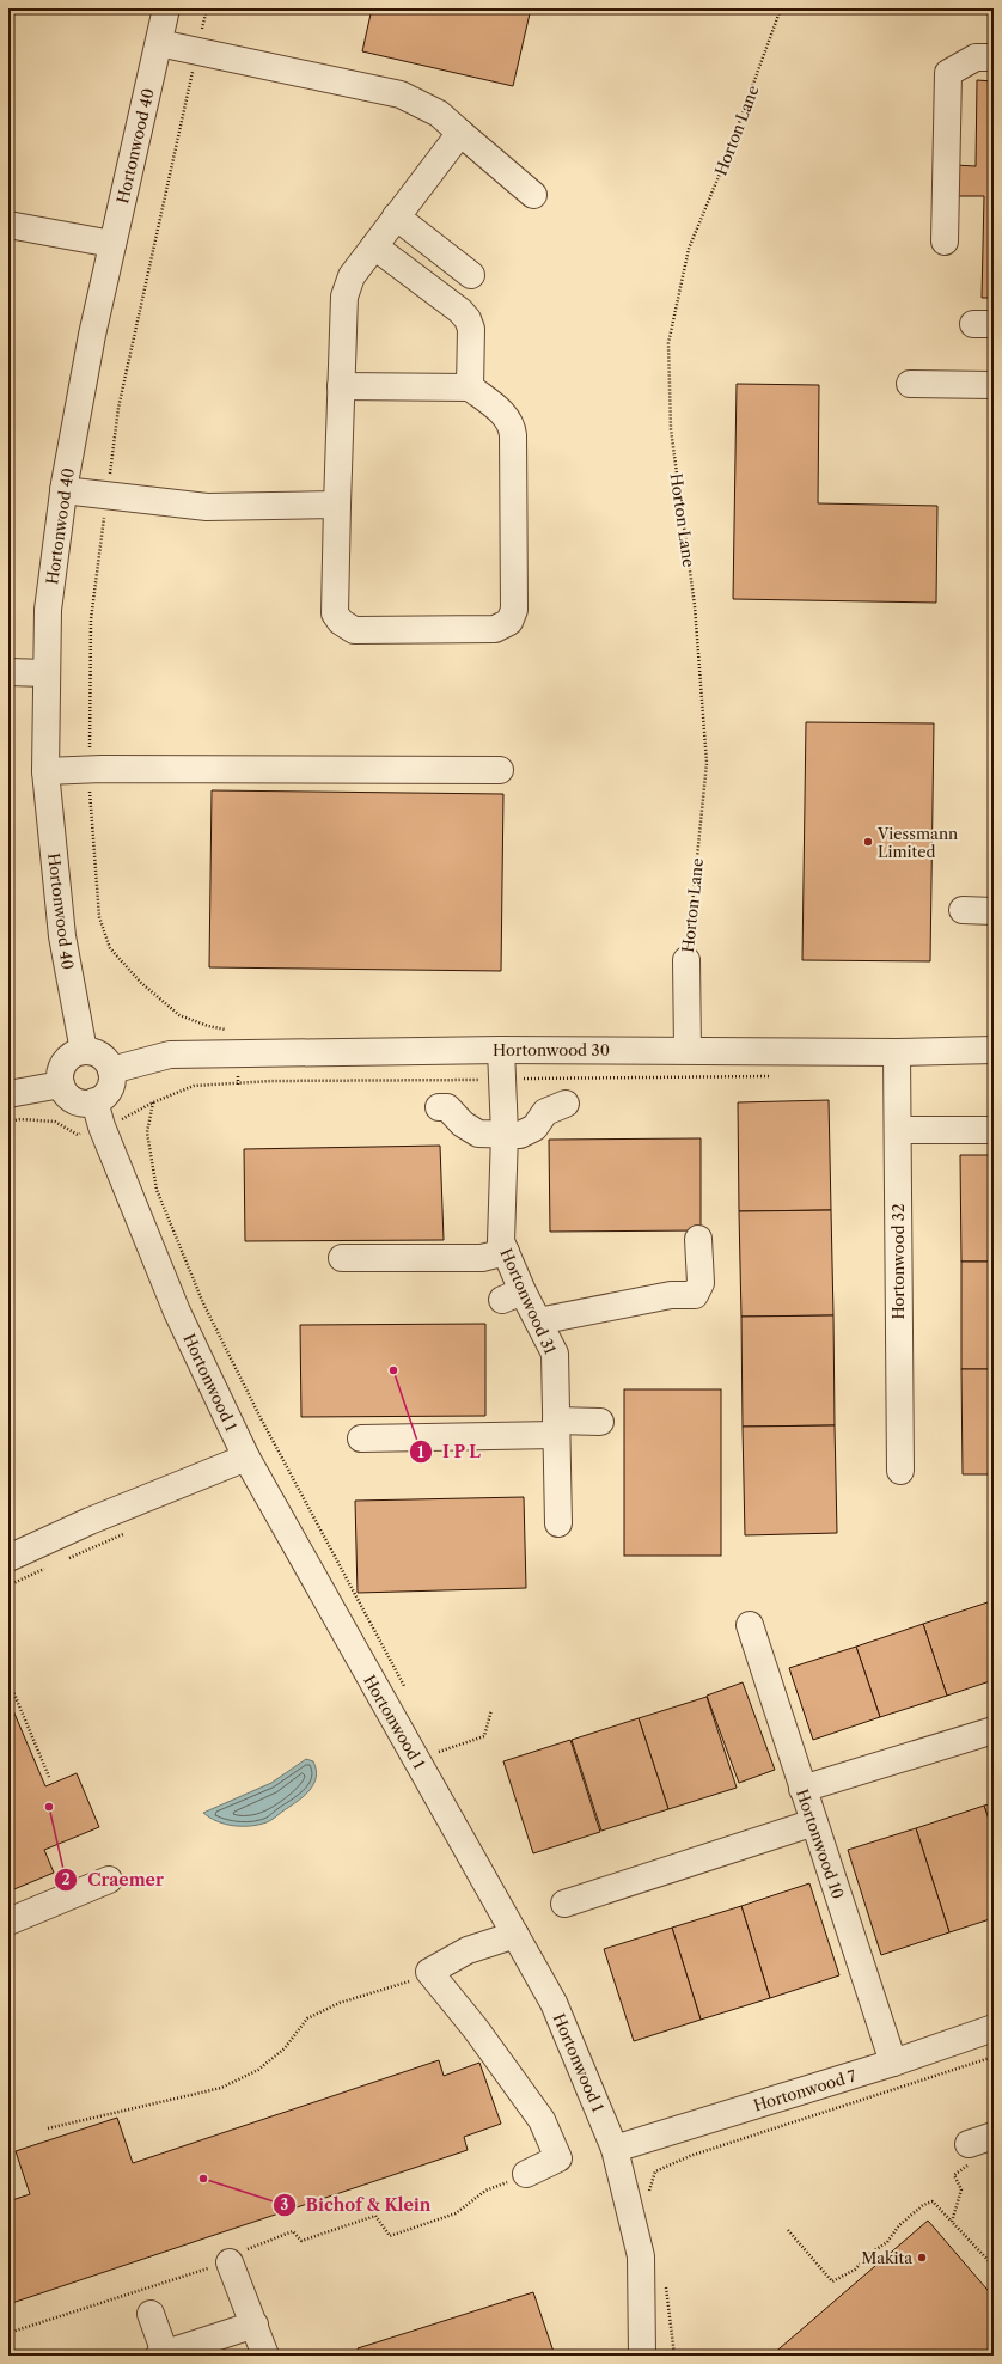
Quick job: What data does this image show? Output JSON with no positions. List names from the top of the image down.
{
  "streets": {
    "street": [
      "Horton Lane",
      "Hortonwood 40",
      "Hortonwood 30",
      "Hortonwood 32",
      "Hortonwood 31",
      "Hortonwood 1",
      "Hortonwood 10",
      "Hortonwood 7"
    ]
  },
  "crossings": [
    ["Horton Lane", "Hortonwood 30"],
    ["Hortonwood 40", "Hortonwood 30"],
    ["Hortonwood 40", "Hortonwood 1"],
    ["Hortonwood 30", "Hortonwood 32"],
    ["Hortonwood 30", "Hortonwood 31"],
    ["Hortonwood 30", "Hortonwood 1"],
    ["Hortonwood 1", "Hortonwood 7"],
    ["Hortonwood 10", "Hortonwood 7"]
  ],
  "places": [
    "Viessmann Limited",
    "I P L",
    "Craemer",
    "Bichof & Klein",
    "Makita"
  ]
}
